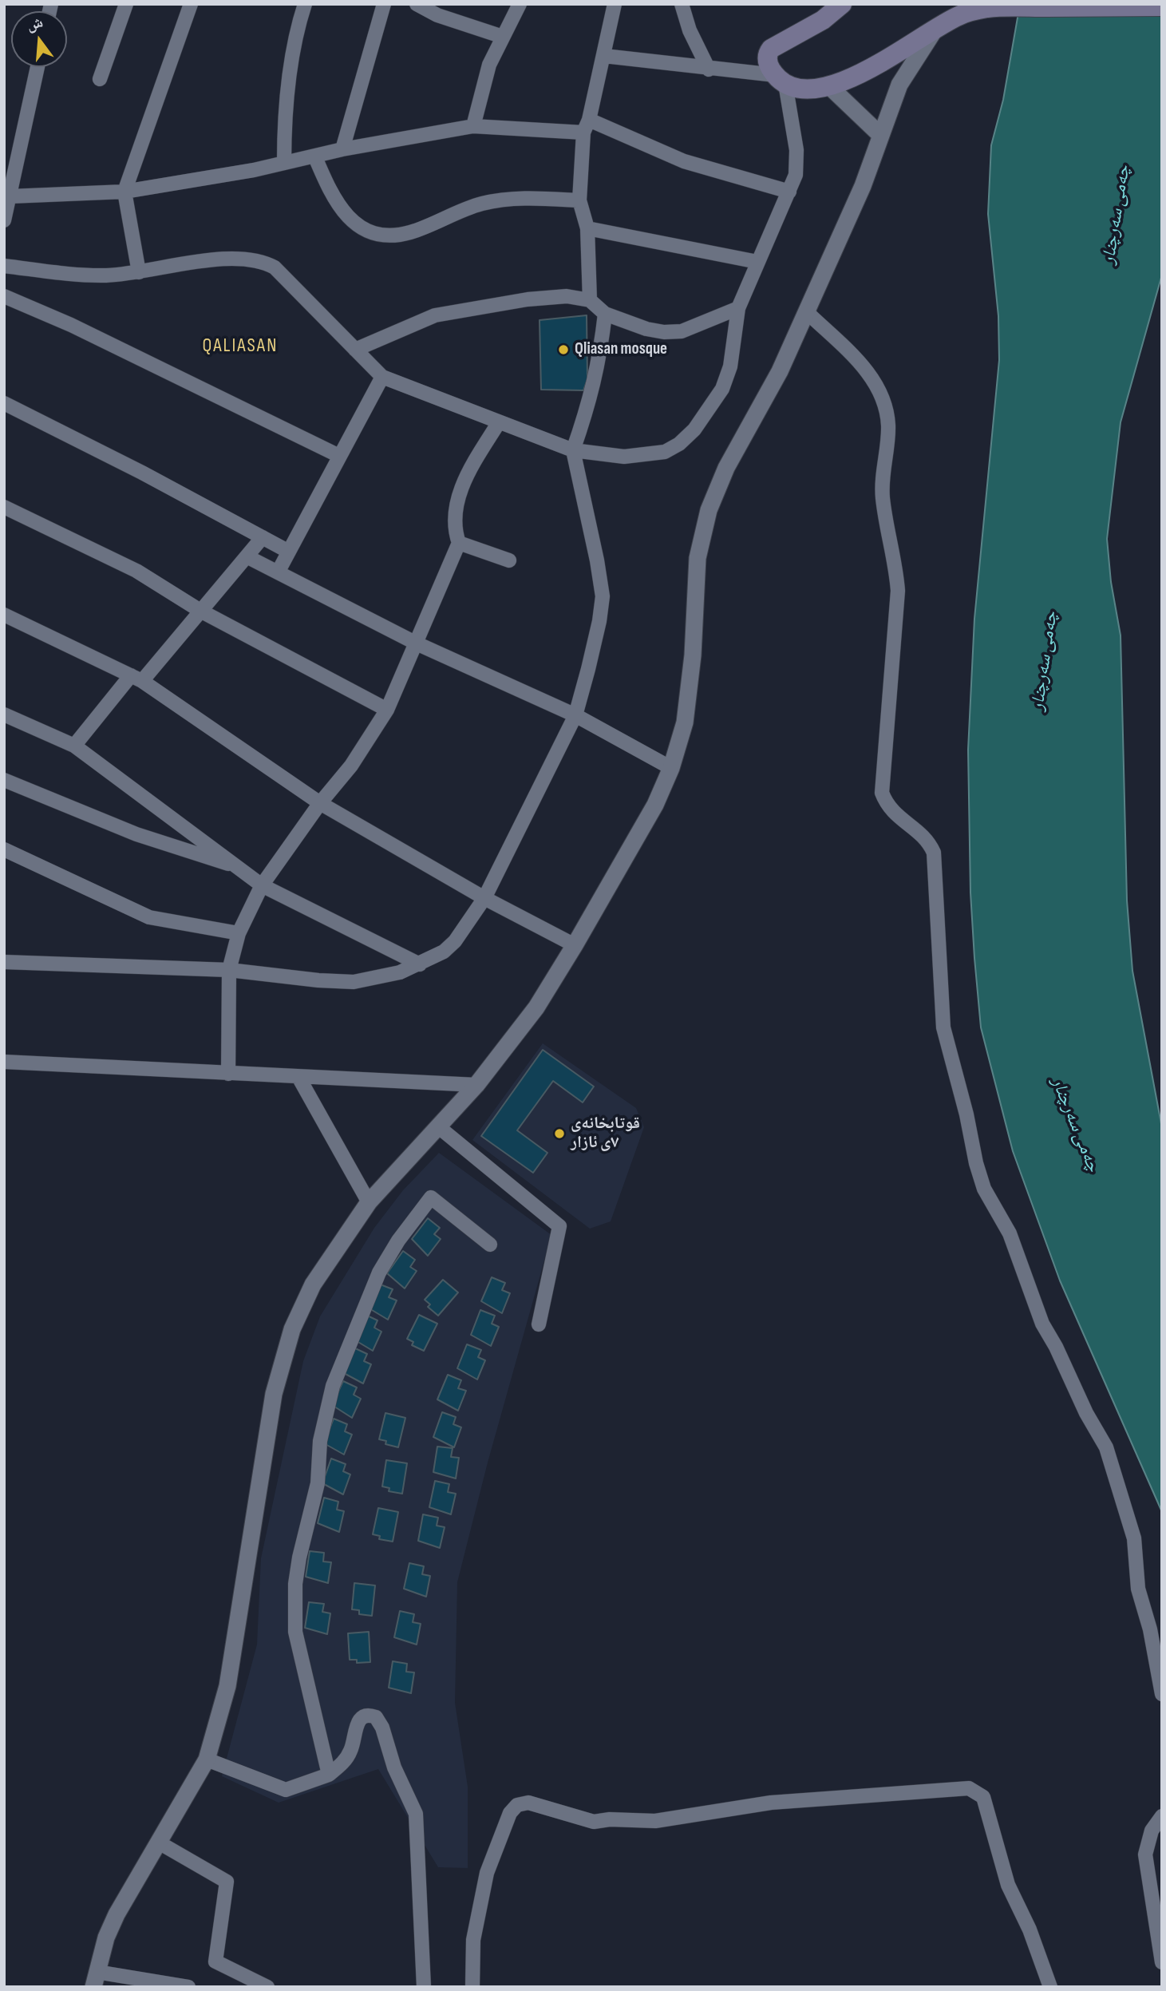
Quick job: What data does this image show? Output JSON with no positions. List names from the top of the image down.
{
  "districts": ["QALIASAN"],
  "water": ["چەمی سەرچنار"],
  "places": ["Qliasan mosque", "قوتابخانەی ٧ی ئازار"],
  "north": "top"
}
